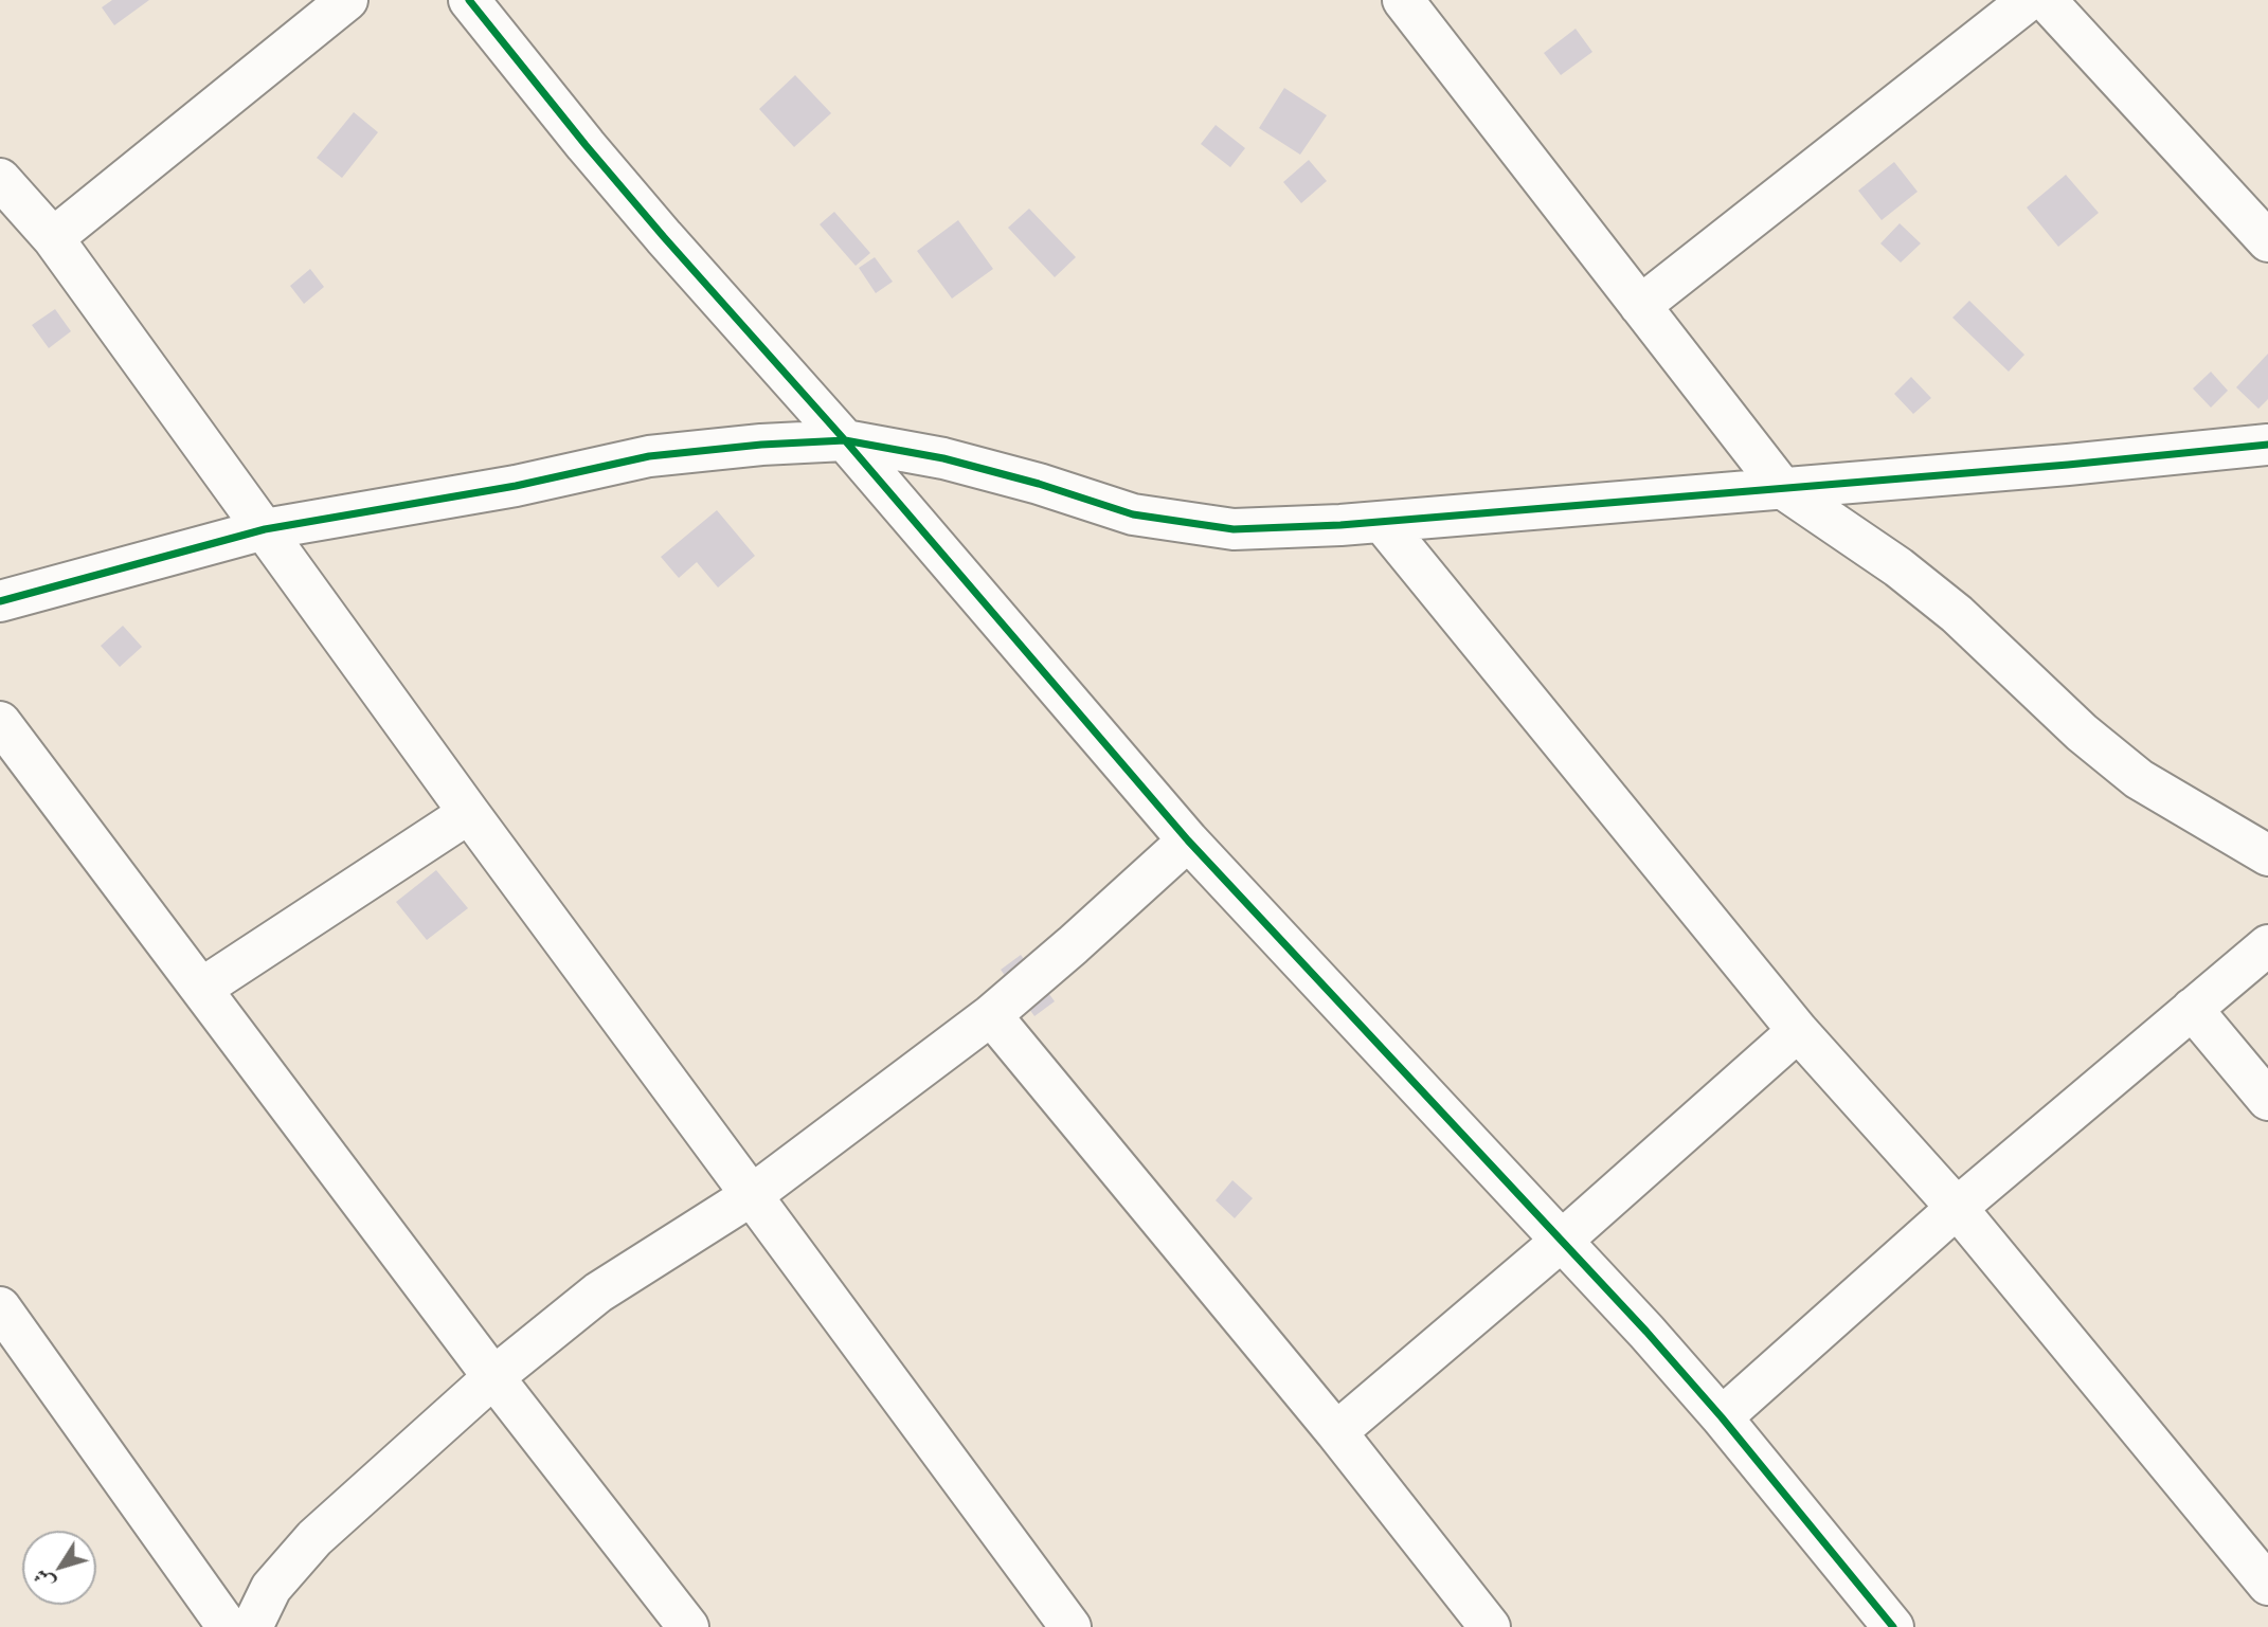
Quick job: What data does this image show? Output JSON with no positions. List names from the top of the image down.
{
  "north": "bottom left"
}
